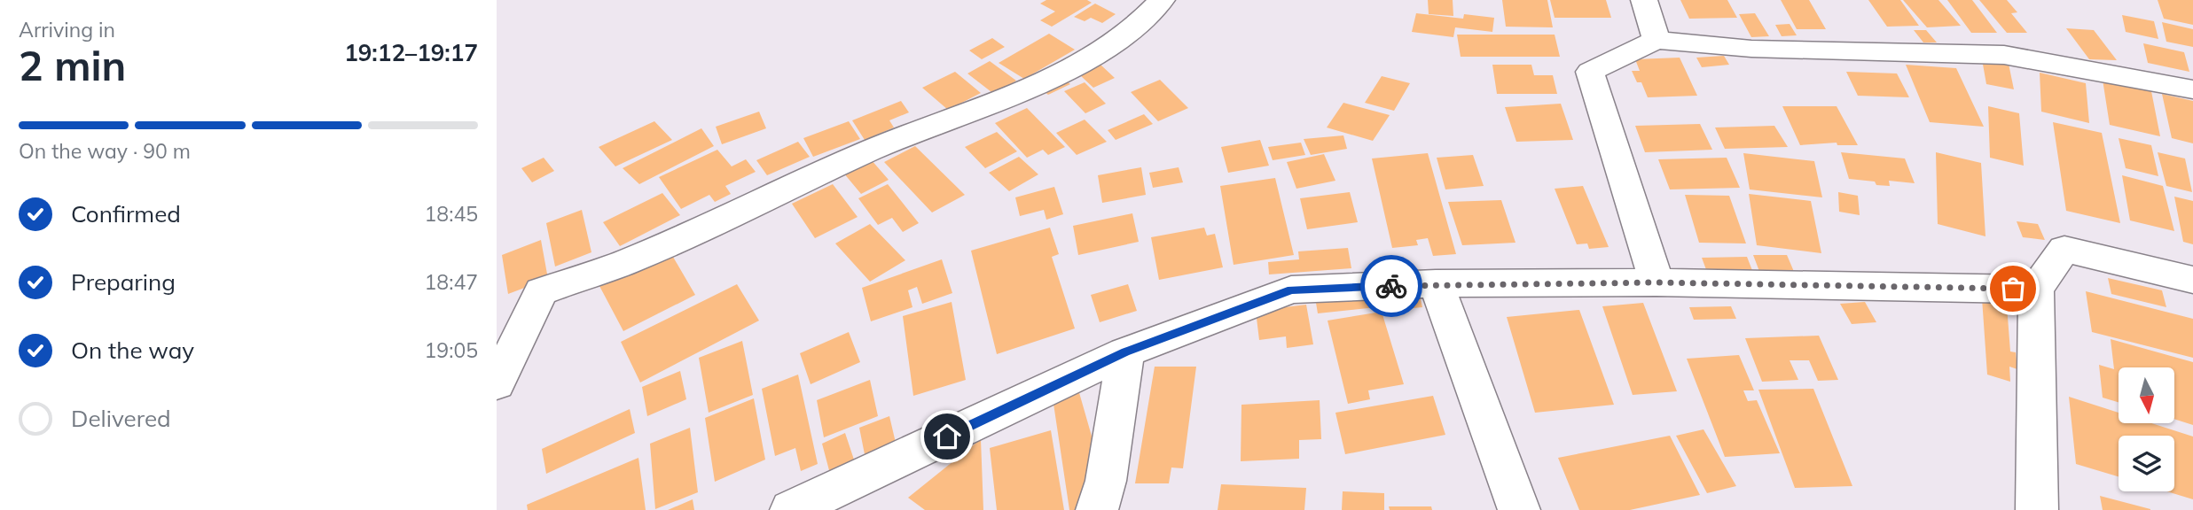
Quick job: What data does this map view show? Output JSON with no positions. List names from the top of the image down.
{
  "north": "bottom",
  "page": {
    "heading": ["2 min", "Arriving in", "19:12–19:17"],
    "bar": "On the way · 90 m",
    "list": [
      ["Confirmed", "18:45"],
      ["Preparing", "18:47"],
      ["On the way", "19:05"],
      "Delivered"
    ]
  }
}
